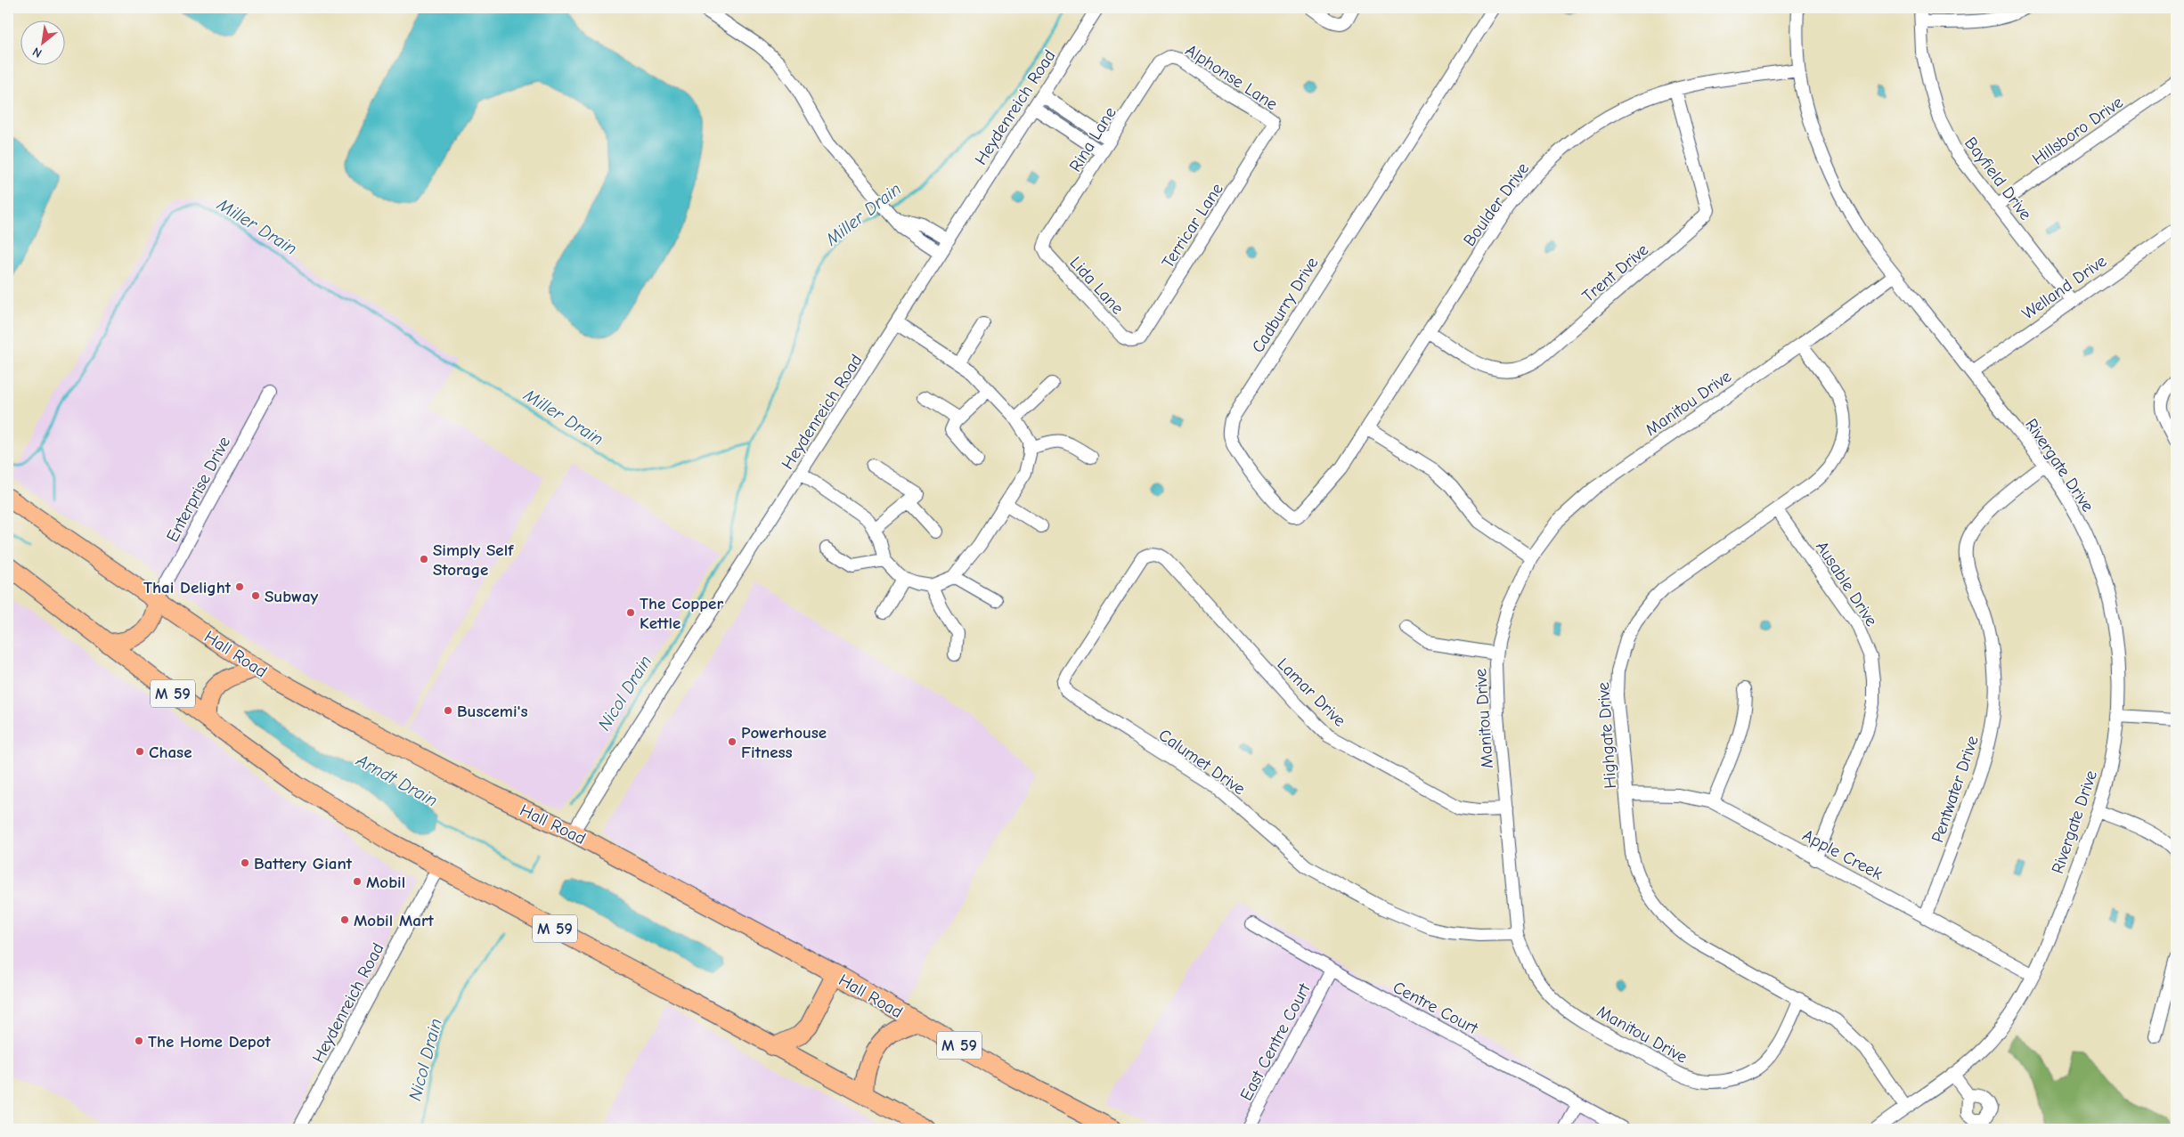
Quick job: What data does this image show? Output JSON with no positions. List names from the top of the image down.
{
  "streets": {
    "highway": ["Hall Road", "M 59"],
    "street": [
      "Alphonse Lane",
      "Heydenreich Road",
      "Hillsboro Drive",
      "Rina Lane",
      "Bayfield Drive",
      "Boulder Drive",
      "Terricar Lane",
      "Trent Drive",
      "Lida Lane",
      "Welland Drive",
      "Cadburry Drive",
      "Manitou Drive",
      "Rivergate Drive",
      "Enterprise Drive",
      "Ausable Drive",
      "Lamar Drive",
      "Highgate Drive",
      "Calumet Drive",
      "Pentwater Drive",
      "Apple Creek",
      "Centre Court",
      "East Centre Court"
    ]
  },
  "crossings": [
    ["Alphonse Lane", "Rina Lane"],
    ["Alphonse Lane", "Terricar Lane"],
    ["Heydenreich Road", "Hall Road"],
    ["Heydenreich Road", "M 59"],
    ["Hillsboro Drive", "Bayfield Drive"],
    ["Rina Lane", "Lida Lane"],
    ["Bayfield Drive", "Welland Drive"],
    ["Boulder Drive", "Trent Drive"],
    ["Boulder Drive", "Cadburry Drive"],
    ["Boulder Drive", "Rivergate Drive"],
    ["Terricar Lane", "Lida Lane"],
    ["Welland Drive", "Rivergate Drive"],
    ["Manitou Drive", "Rivergate Drive"],
    ["Manitou Drive", "Lamar Drive"],
    ["Manitou Drive", "Highgate Drive"],
    ["Manitou Drive", "Calumet Drive"],
    ["Rivergate Drive", "Highgate Drive"],
    ["Rivergate Drive", "Pentwater Drive"],
    ["Rivergate Drive", "Apple Creek"],
    ["Enterprise Drive", "Hall Road"],
    ["Ausable Drive", "Highgate Drive"],
    ["Ausable Drive", "Apple Creek"],
    ["Lamar Drive", "Calumet Drive"],
    ["Highgate Drive", "Apple Creek"],
    ["Pentwater Drive", "Apple Creek"],
    ["Centre Court", "East Centre Court"]
  ],
  "water": ["Miller Drain", "Nicol Drain", "Arndt Drain"],
  "places": [
    "Simply Self Storage",
    "Thai Delight",
    "Subway",
    "The Copper Kettle",
    "Buscemi's",
    "Powerhouse Fitness",
    "Chase",
    "Battery Giant",
    "Mobil",
    "Mobil Mart",
    "The Home Depot"
  ],
  "north": "bottom left"
}
